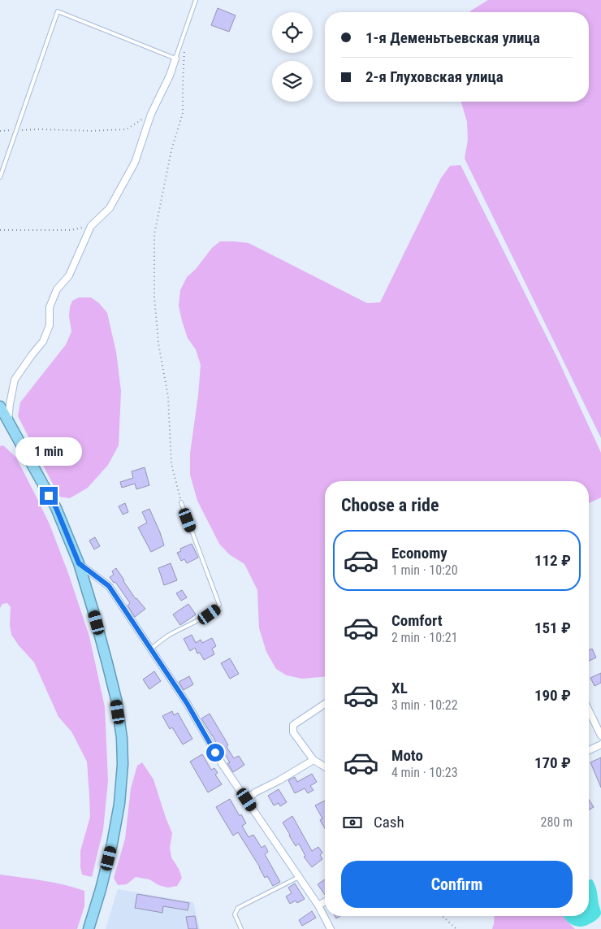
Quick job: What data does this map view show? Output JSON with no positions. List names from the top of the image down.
{
  "page": {
    "banner": ["1-я Деменьтьевская улица", "2-я Глуховская улица"],
    "bubble": "1 min",
    "heading": "Choose a ride",
    "list": [
      {
        "name": "Economy",
        "note": "1 min · 10:20",
        "value": "112 ₽"
      },
      {
        "name": "Comfort",
        "note": "2 min · 10:21",
        "value": "151 ₽"
      },
      {
        "name": "XL",
        "note": "3 min · 10:22",
        "value": "190 ₽"
      },
      {
        "name": "Moto",
        "note": "4 min · 10:23",
        "value": "170 ₽"
      }
    ],
    "pay": ["Cash", "280 m"],
    "buttons": "Confirm"
  }
}
